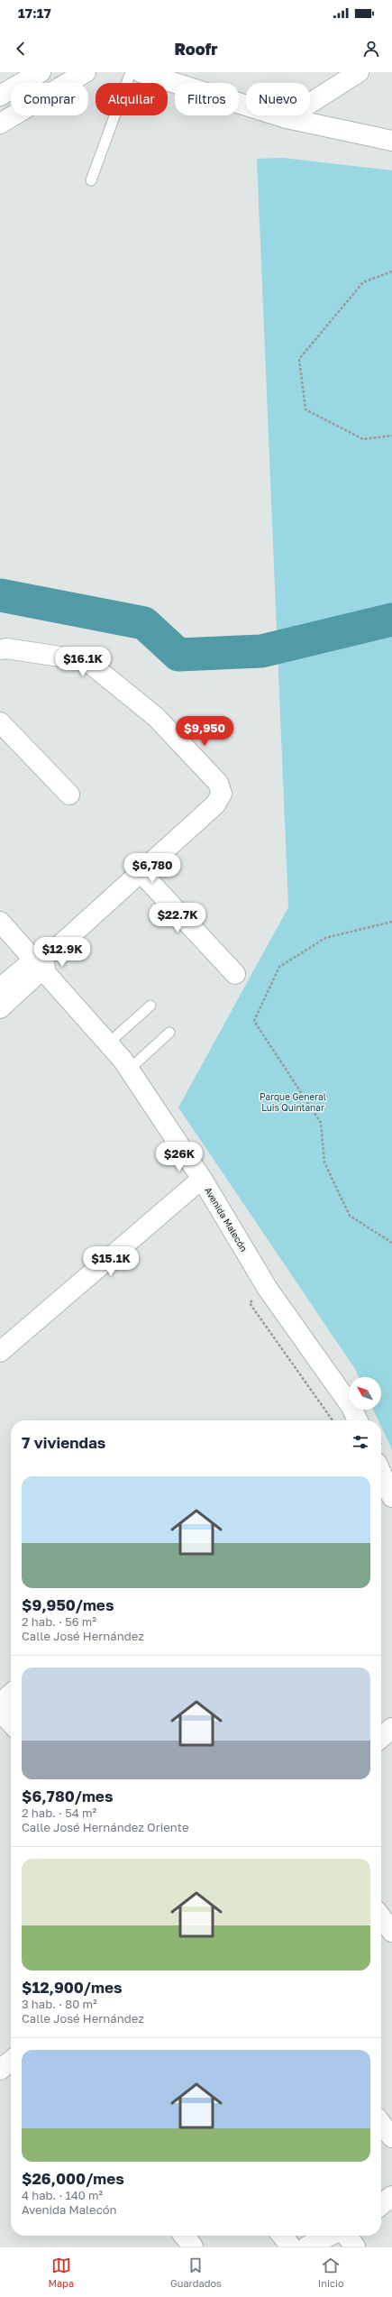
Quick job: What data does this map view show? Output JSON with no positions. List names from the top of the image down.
{
  "streets": {
    "street": ["Avenida Malecón"]
  },
  "parks": ["Parque General Luis Quintanar"],
  "north": "top left",
  "page": {
    "status": "17:17",
    "header": "Roofr",
    "chip": [
      "Comprar",
      "Alquilar",
      "Filtros",
      "Nuevo"
    ],
    "price": [
      "$16.1K",
      "$9,950",
      "$6,780",
      "$22.7K",
      "$12.9K",
      "$26K",
      "$15.1K"
    ],
    "heading": "7 viviendas",
    "list": [
      {
        "name": "$9,950/mes",
        "note": "2 hab. · 56 m² · Calle José Hernández"
      },
      {
        "name": "$6,780/mes",
        "note": "2 hab. · 54 m² · Calle José Hernández Oriente"
      },
      {
        "name": "$12,900/mes",
        "note": "3 hab. · 80 m² · Calle José Hernández"
      },
      {
        "name": "$26,000/mes",
        "note": "4 hab. · 140 m² · Avenida Malecón"
      }
    ],
    "tabs": ["Mapa", "Guardados", "Inicio"]
  }
}
